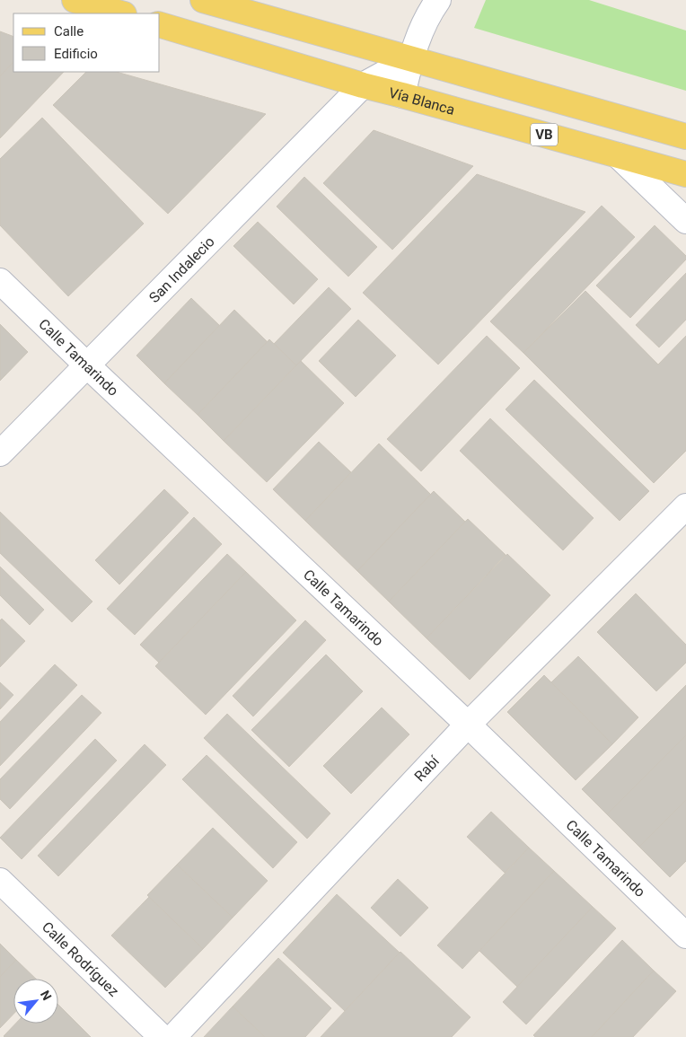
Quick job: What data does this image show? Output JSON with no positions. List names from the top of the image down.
{
  "streets": {
    "main road": ["Vía Blanca", "VB"],
    "street": [
      "San Indalecio",
      "Calle Tamarindo",
      "Rabí",
      "Calle Rodríguez"
    ]
  },
  "crossings": [
    ["Vía Blanca", "San Indalecio"],
    ["San Indalecio", "Calle Tamarindo"],
    ["Calle Tamarindo", "Rabí"]
  ],
  "legend": ["Calle", "Edificio"],
  "north": "top right"
}
